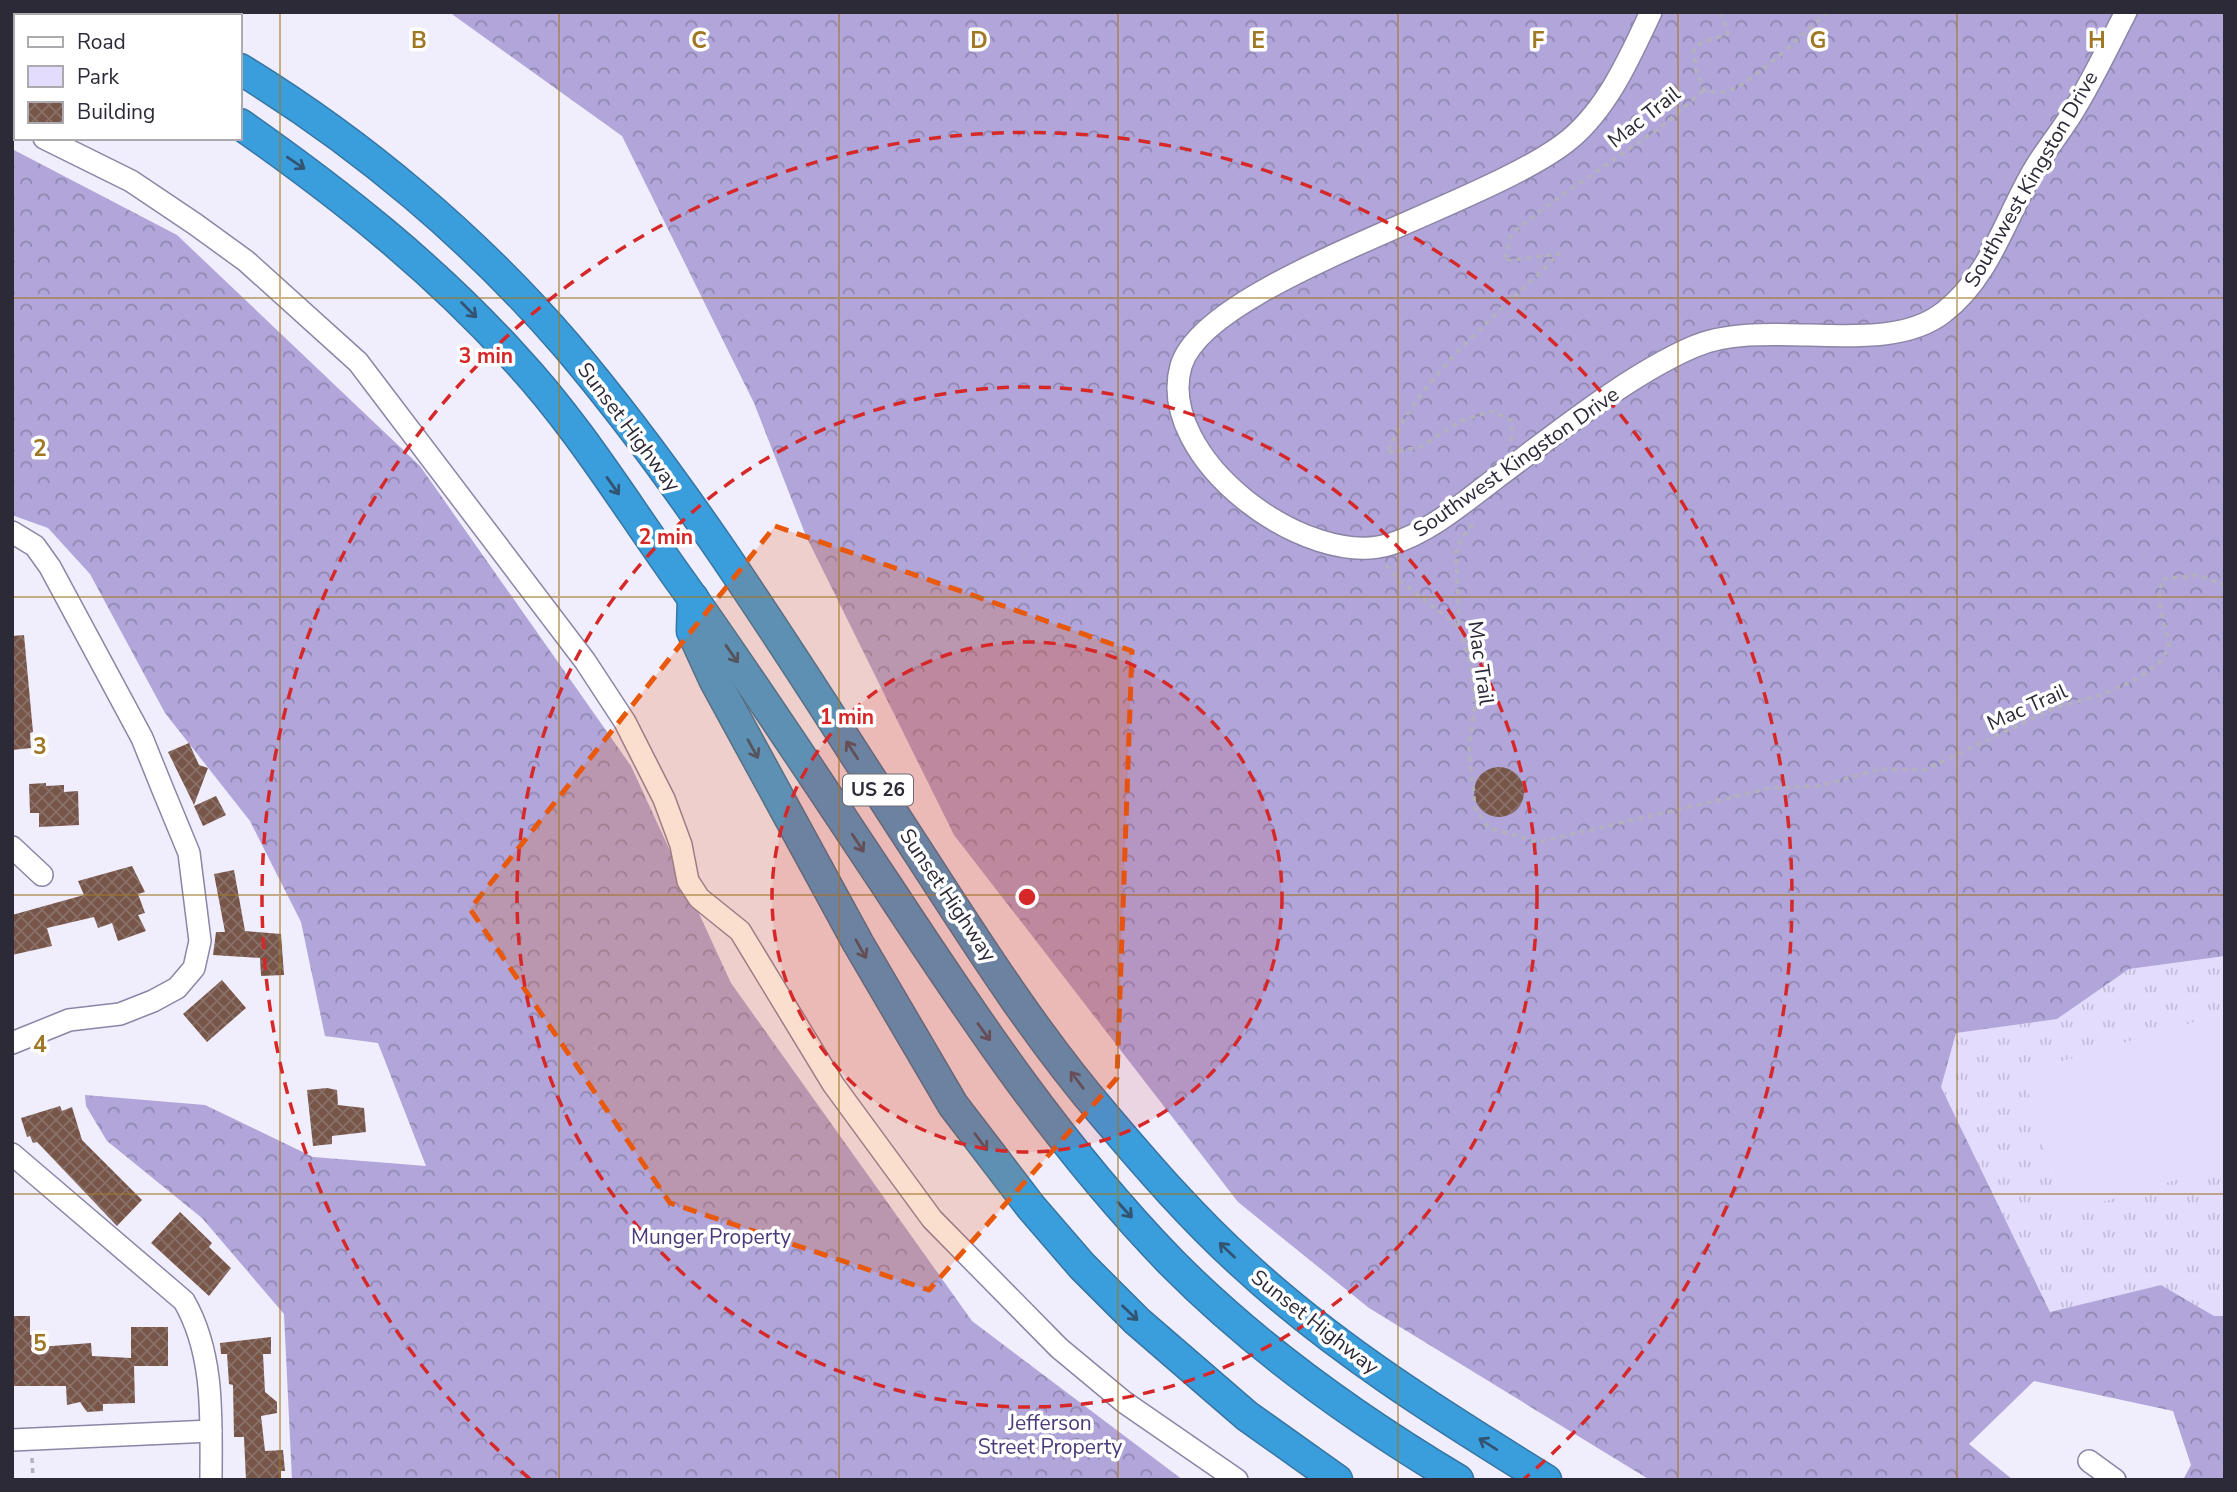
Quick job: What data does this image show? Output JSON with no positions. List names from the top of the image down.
{
  "streets": {
    "highway": ["Sunset Highway", "US 26"],
    "street": ["Southwest Kingston Drive"],
    "path": ["Mac Trail"]
  },
  "crossings": [
    ["Mac Trail", "Southwest Kingston Drive"]
  ],
  "parks": ["Munger Property", "Jefferson Street Property"],
  "legend": ["Road", "Park", "Building"],
  "grid": {
    "columns": [
      "B",
      "C",
      "D",
      "E",
      "F",
      "G",
      "H"
    ],
    "rows": [
      "2",
      "3",
      "4",
      "5"
    ]
  },
  "rings": ["3 min", "2 min", "1 min"]
}
